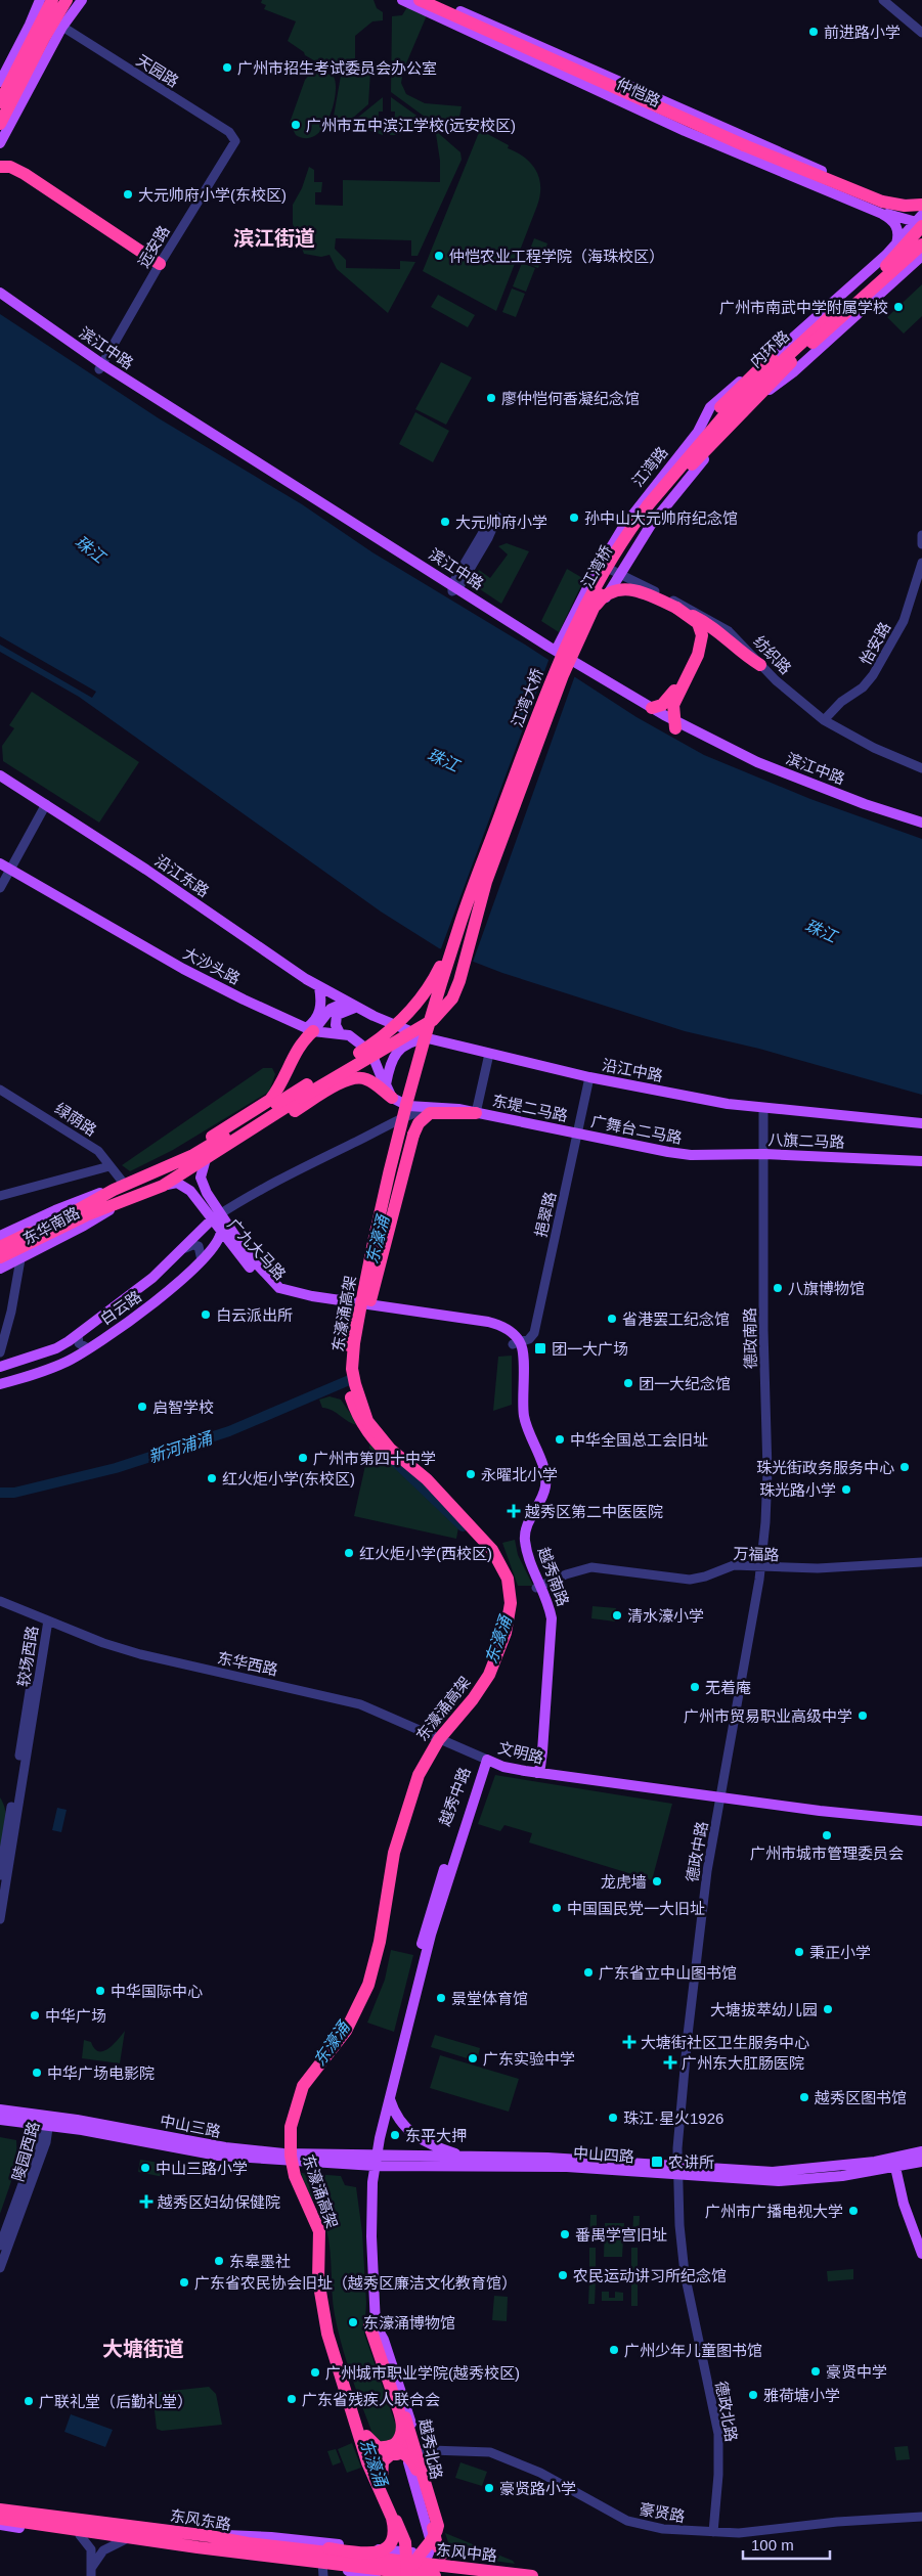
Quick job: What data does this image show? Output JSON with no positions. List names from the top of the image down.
{
  "streets": {
    "highway": [
      "内环路",
      "江湾桥",
      "江湾大桥",
      "东濠涌高架",
      "东风东路",
      "东风中路"
    ],
    "main road": [
      "仲恺路",
      "滨江中路",
      "江湾路",
      "沿江东路",
      "大沙头路",
      "沿江中路",
      "东堤二马路",
      "广舞台二马路",
      "八旗二马路",
      "东华南路",
      "广九大马路",
      "白云路",
      "越秀南路",
      "文明路",
      "越秀中路",
      "中山三路",
      "中山四路",
      "越秀北路"
    ],
    "street": [
      "天园路",
      "远安路",
      "怡安路",
      "纺织路",
      "绿荫路",
      "挹翠路",
      "德政南路",
      "万福路",
      "较场西路",
      "东华西路",
      "德政中路",
      "陵园西路",
      "德政北路",
      "豪贤路"
    ]
  },
  "crossings": [
    ["天园路", "远安路"],
    ["仲恺路", "内环路"],
    ["仲恺路", "江湾路"],
    ["远安路", "滨江中路"],
    ["滨江中路", "江湾路"],
    ["内环路", "江湾路"],
    ["内环路", "江湾桥"],
    ["内环路", "江湾大桥"],
    ["江湾路", "纺织路"],
    ["江湾桥", "江湾大桥"],
    ["怡安路", "纺织路"],
    ["江湾大桥", "东濠涌高架"],
    ["沿江东路", "沿江中路"],
    ["大沙头路", "东堤二马路"],
    ["沿江中路", "挹翠路"],
    ["沿江中路", "德政南路"],
    ["东堤二马路", "广舞台二马路"],
    ["东堤二马路", "挹翠路"],
    ["东堤二马路", "白云路"],
    ["广舞台二马路", "八旗二马路"],
    ["广舞台二马路", "挹翠路"],
    ["八旗二马路", "德政南路"],
    ["挹翠路", "越秀南路"],
    ["广九大马路", "白云路"],
    ["德政南路", "万福路"],
    ["德政南路", "德政中路"],
    ["万福路", "越秀南路"],
    ["万福路", "德政中路"],
    ["越秀南路", "文明路"],
    ["较场西路", "东华西路"],
    ["东华西路", "文明路"],
    ["东华西路", "越秀中路"],
    ["文明路", "越秀中路"],
    ["文明路", "德政中路"],
    ["越秀中路", "中山三路"],
    ["越秀中路", "中山四路"],
    ["越秀中路", "越秀北路"],
    ["德政中路", "中山四路"],
    ["德政中路", "德政北路"],
    ["中山三路", "陵园西路"],
    ["中山三路", "中山四路"],
    ["中山三路", "越秀北路"],
    ["中山四路", "德政北路"],
    ["中山四路", "越秀北路"],
    ["德政北路", "豪贤路"],
    ["越秀北路", "豪贤路"],
    ["东风东路", "东风中路"]
  ],
  "districts": ["滨江街道", "大塘街道"],
  "water": ["珠江", "东濠涌", "新河浦涌"],
  "places": {
    "other": [
      "前进路小学",
      "广州市招生考试委员会办公室",
      "广州市五中滨江学校(远安校区)",
      "大元帅府小学(东校区)",
      "仲恺农业工程学院（海珠校区）",
      "广州市南武中学附属学校",
      "廖仲恺何香凝纪念馆",
      "孙中山大元帅府纪念馆",
      "大元帅府小学",
      "八旗博物馆",
      "白云派出所",
      "省港罢工纪念馆",
      "团一大纪念馆",
      "启智学校",
      "中华全国总工会旧址",
      "广州市第四十中学",
      "珠光街政务服务中心",
      "永曜北小学",
      "红火炬小学(东校区)",
      "珠光路小学",
      "红火炬小学(西校区)",
      "清水濠小学",
      "无着庵",
      "广州市贸易职业高级中学",
      "广州市城市管理委员会",
      "龙虎墙",
      "中国国民党一大旧址",
      "秉正小学",
      "广东省立中山图书馆",
      "中华国际中心",
      "景堂体育馆",
      "大塘拔萃幼儿园",
      "中华广场",
      "广东实验中学",
      "中华广场电影院",
      "越秀区图书馆",
      "珠江·星火1926",
      "东平大押",
      "中山三路小学",
      "广州市广播电视大学",
      "番禺学宫旧址",
      "东皋墨社",
      "农民运动讲习所纪念馆",
      "广东省农民协会旧址（越秀区廉洁文化教育馆）",
      "东濠涌博物馆",
      "广州少年儿童图书馆",
      "豪贤中学",
      "广州城市职业学院(越秀校区)",
      "雅荷塘小学",
      "广东省残疾人联合会",
      "广联礼堂（后勤礼堂）",
      "豪贤路小学"
    ],
    "transit": ["团一大广场", "农讲所"],
    "health": [
      "越秀区第二中医医院",
      "大塘街社区卫生服务中心",
      "广州东大肛肠医院",
      "越秀区妇幼保健院"
    ]
  },
  "scale_bar": "100 m"
}
